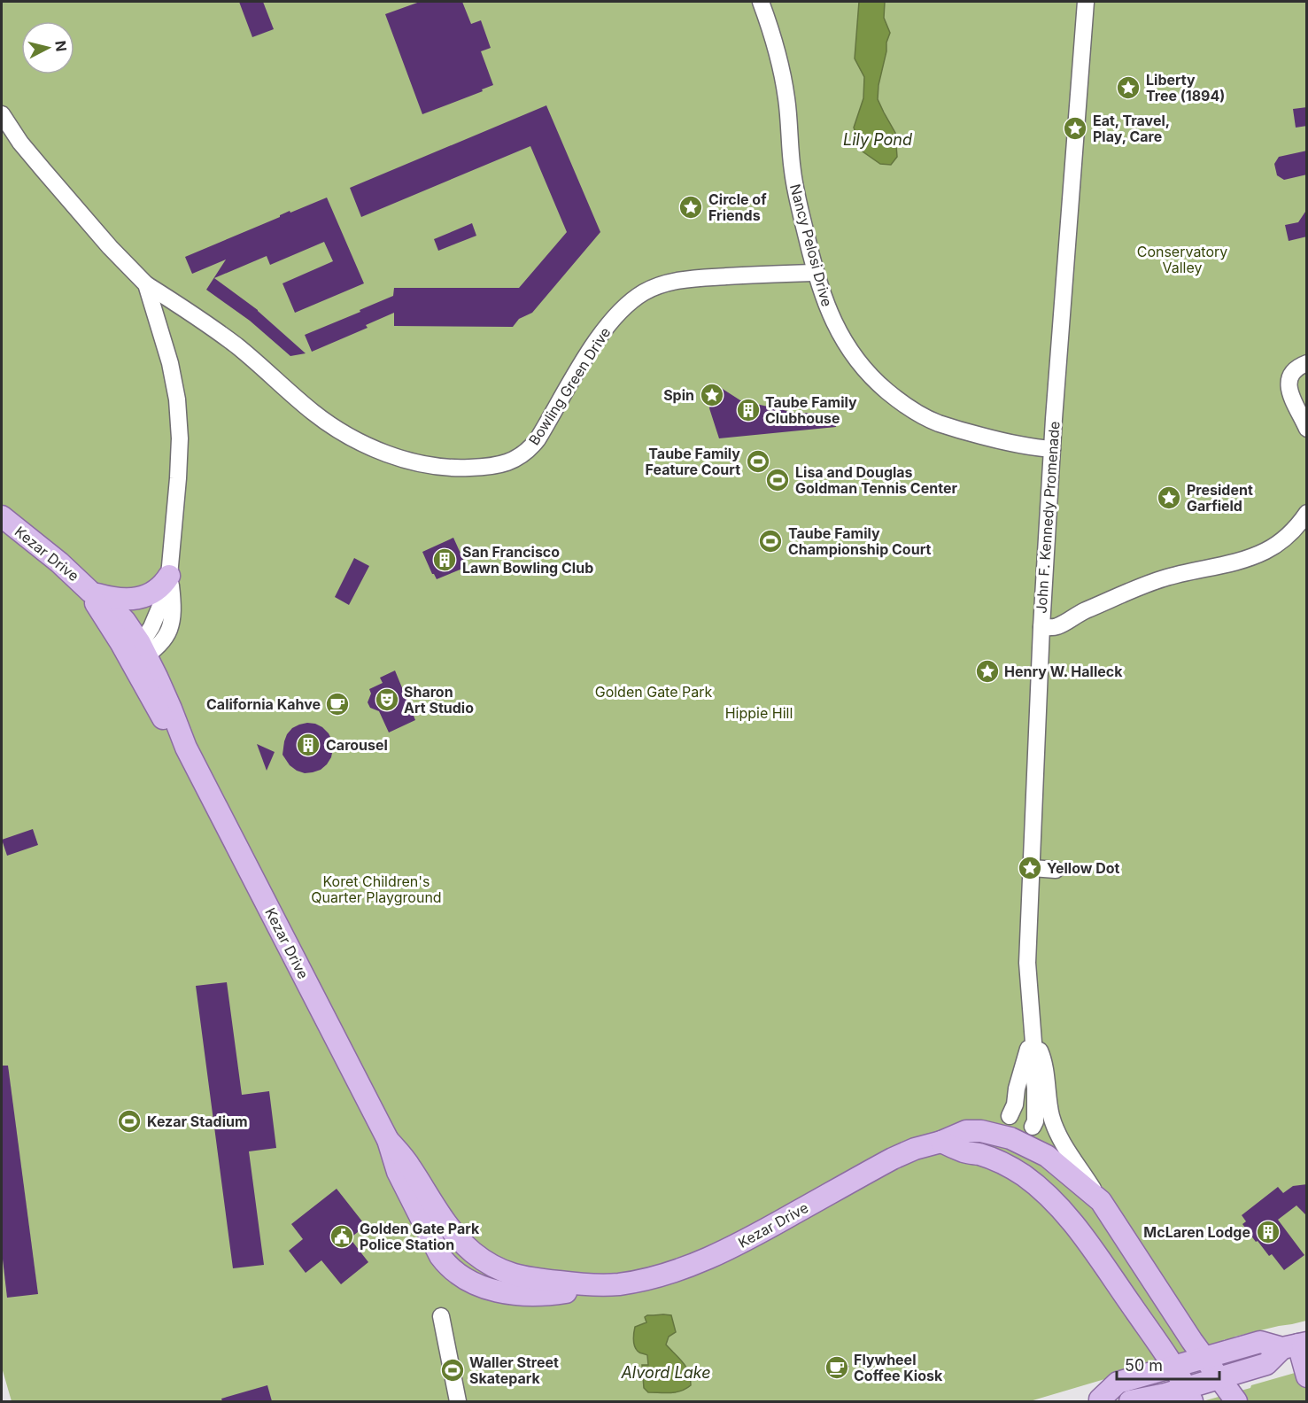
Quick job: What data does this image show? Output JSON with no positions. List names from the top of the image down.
{
  "streets": {
    "main road": ["Kezar Drive"],
    "street": ["Nancy Pelosi Drive", "Bowling Green Drive", "John F. Kennedy Promenade"]
  },
  "crossings": [
    ["Nancy Pelosi Drive", "Bowling Green Drive"],
    ["Nancy Pelosi Drive", "John F. Kennedy Promenade"],
    ["John F. Kennedy Promenade", "Kezar Drive"]
  ],
  "water": ["Lily Pond", "Alvord Lake"],
  "parks": [
    "Conservatory Valley",
    "Golden Gate Park",
    "Hippie Hill",
    "Koret Children's Quarter Playground"
  ],
  "places": {
    "place": [
      "Liberty Tree (1894)",
      "Eat, Travel, Play, Care",
      "Circle of Friends",
      "Spin",
      "President Garfield",
      "Henry W. Halleck",
      "Yellow Dot"
    ],
    "building": [
      "Taube Family Clubhouse",
      "San Francisco Lawn Bowling Club",
      "Carousel",
      "McLaren Lodge"
    ],
    "sports": [
      "Taube Family Feature Court",
      "Lisa and Douglas Goldman Tennis Center",
      "Taube Family Championship Court",
      "Kezar Stadium",
      "Waller Street Skatepark"
    ],
    "theatre": ["Sharon Art Studio"],
    "cafe": ["California Kahve", "Flywheel Coffee Kiosk"],
    "public building": ["Golden Gate Park Police Station"]
  },
  "scale_bar": "50 m",
  "north": "right"
}
